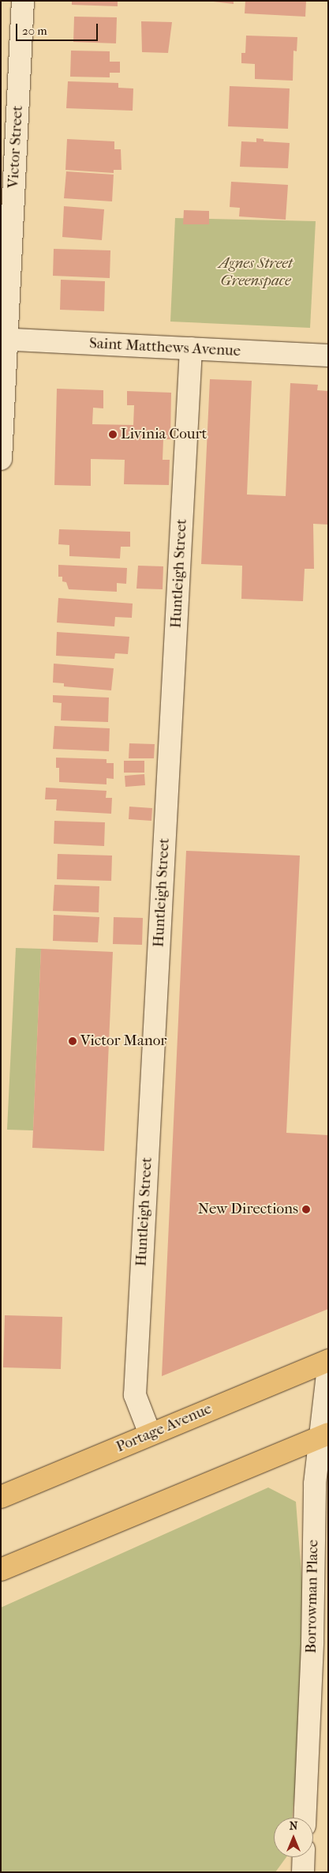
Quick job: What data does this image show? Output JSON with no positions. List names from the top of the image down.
{
  "streets": {
    "main road": ["Portage Avenue"],
    "street": [
      "Victor Street",
      "Saint Matthews Avenue",
      "Huntleigh Street",
      "Borrowman Place"
    ]
  },
  "crossings": [
    ["Victor Street", "Saint Matthews Avenue"],
    ["Saint Matthews Avenue", "Huntleigh Street"],
    ["Huntleigh Street", "Portage Avenue"]
  ],
  "parks": ["Agnes Street Greenspace"],
  "places": ["Livinia Court", "Victor Manor", "New Directions"],
  "scale_bar": "20 m",
  "north": "top"
}
